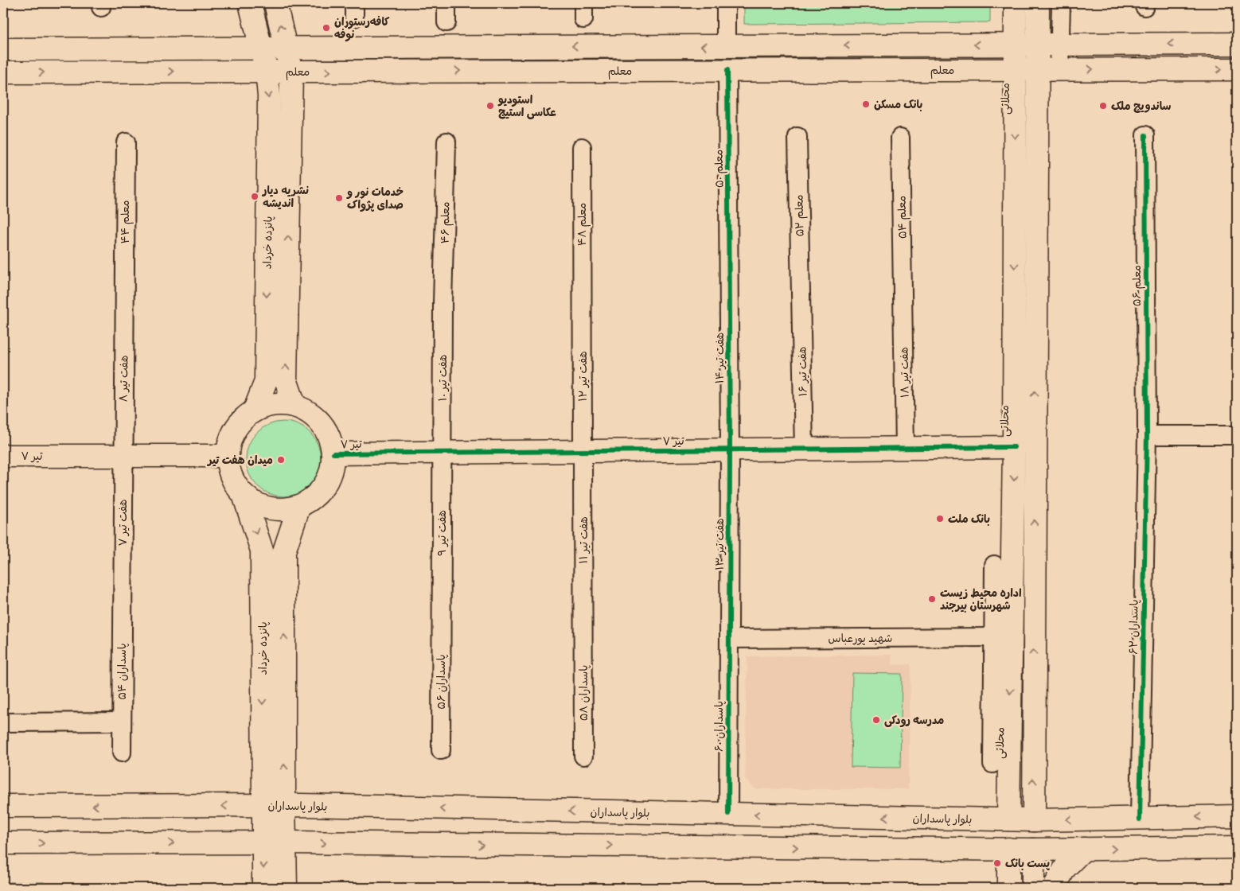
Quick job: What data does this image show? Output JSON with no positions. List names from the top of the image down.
{
  "streets": {
    "main road": [
      "معلم",
      "محلاتی",
      "پانزده خرداد",
      "۷ تیر",
      "بلوار پاسداران"
    ],
    "street": [
      "معلم ۵۰",
      "معلم ۵۲",
      "معلم ۵۴",
      "معلم ۴۴",
      "معلم ۴۶",
      "معلم ۴۸",
      "معلم ۵۶",
      "هفت تیر ۱۴",
      "هفت تیر ۱۶",
      "هفت تیر ۱۸",
      "هفت تیر ۱۲",
      "هفت تیر ۱۰",
      "هفت تیر ۸",
      "هفت تیر ۷",
      "هفت تیر ۹",
      "هفت تیر ۱۱",
      "هفت تیر ۱۳",
      "پاسداران ۶۲",
      "شهید پورعباس",
      "پاسداران ۵۴",
      "پاسداران ۵۶",
      "پاسداران ۵۸",
      "پاسداران ۶۰"
    ]
  },
  "crossings": [
    ["معلم", "محلاتی"],
    ["معلم", "معلم ۵۰"],
    ["معلم", "پانزده خرداد"],
    ["محلاتی", "۷ تیر"],
    ["محلاتی", "بلوار پاسداران"],
    ["معلم ۵۰", "هفت تیر ۱۴"],
    ["معلم ۵۲", "هفت تیر ۱۶"],
    ["معلم ۵۴", "هفت تیر ۱۸"],
    ["معلم ۴۴", "هفت تیر ۸"],
    ["معلم ۴۶", "هفت تیر ۱۰"],
    ["معلم ۴۸", "هفت تیر ۱۲"],
    ["پانزده خرداد", "۷ تیر"],
    ["پانزده خرداد", "بلوار پاسداران"],
    ["معلم ۵۶", "پاسداران ۶۲"],
    ["هفت تیر ۱۴", "۷ تیر"],
    ["هفت تیر ۱۴", "هفت تیر ۱۳"],
    ["هفت تیر ۱۶", "۷ تیر"],
    ["هفت تیر ۱۸", "۷ تیر"],
    ["هفت تیر ۱۲", "۷ تیر"],
    ["هفت تیر ۱۲", "هفت تیر ۱۱"],
    ["هفت تیر ۱۰", "۷ تیر"],
    ["هفت تیر ۱۰", "هفت تیر ۹"],
    ["هفت تیر ۸", "۷ تیر"],
    ["هفت تیر ۸", "هفت تیر ۷"],
    ["۷ تیر", "هفت تیر ۷"],
    ["۷ تیر", "هفت تیر ۹"],
    ["۷ تیر", "هفت تیر ۱۱"],
    ["۷ تیر", "هفت تیر ۱۳"],
    ["هفت تیر ۷", "پاسداران ۵۴"],
    ["هفت تیر ۹", "پاسداران ۵۶"],
    ["هفت تیر ۱۱", "پاسداران ۵۸"],
    ["هفت تیر ۱۳", "شهید پورعباس"],
    ["هفت تیر ۱۳", "پاسداران ۶۰"],
    ["پاسداران ۶۲", "بلوار پاسداران"],
    ["شهید پورعباس", "پاسداران ۶۰"],
    ["پاسداران ۶۰", "بلوار پاسداران"]
  ],
  "places": [
    "کافه‌رستوران نوفه",
    "بانک مسکن",
    "استودیو عکاسی استیج",
    "ساندویچ ملک",
    "نشریه دیار اندیشه",
    "خدمات نور و صدای پژواک",
    "میدان هفت تیر",
    "بانک ملت",
    "اداره محیط زیست شهرستان بیرجند",
    "مدرسه رودکی",
    "پست بانک"
  ]
}
